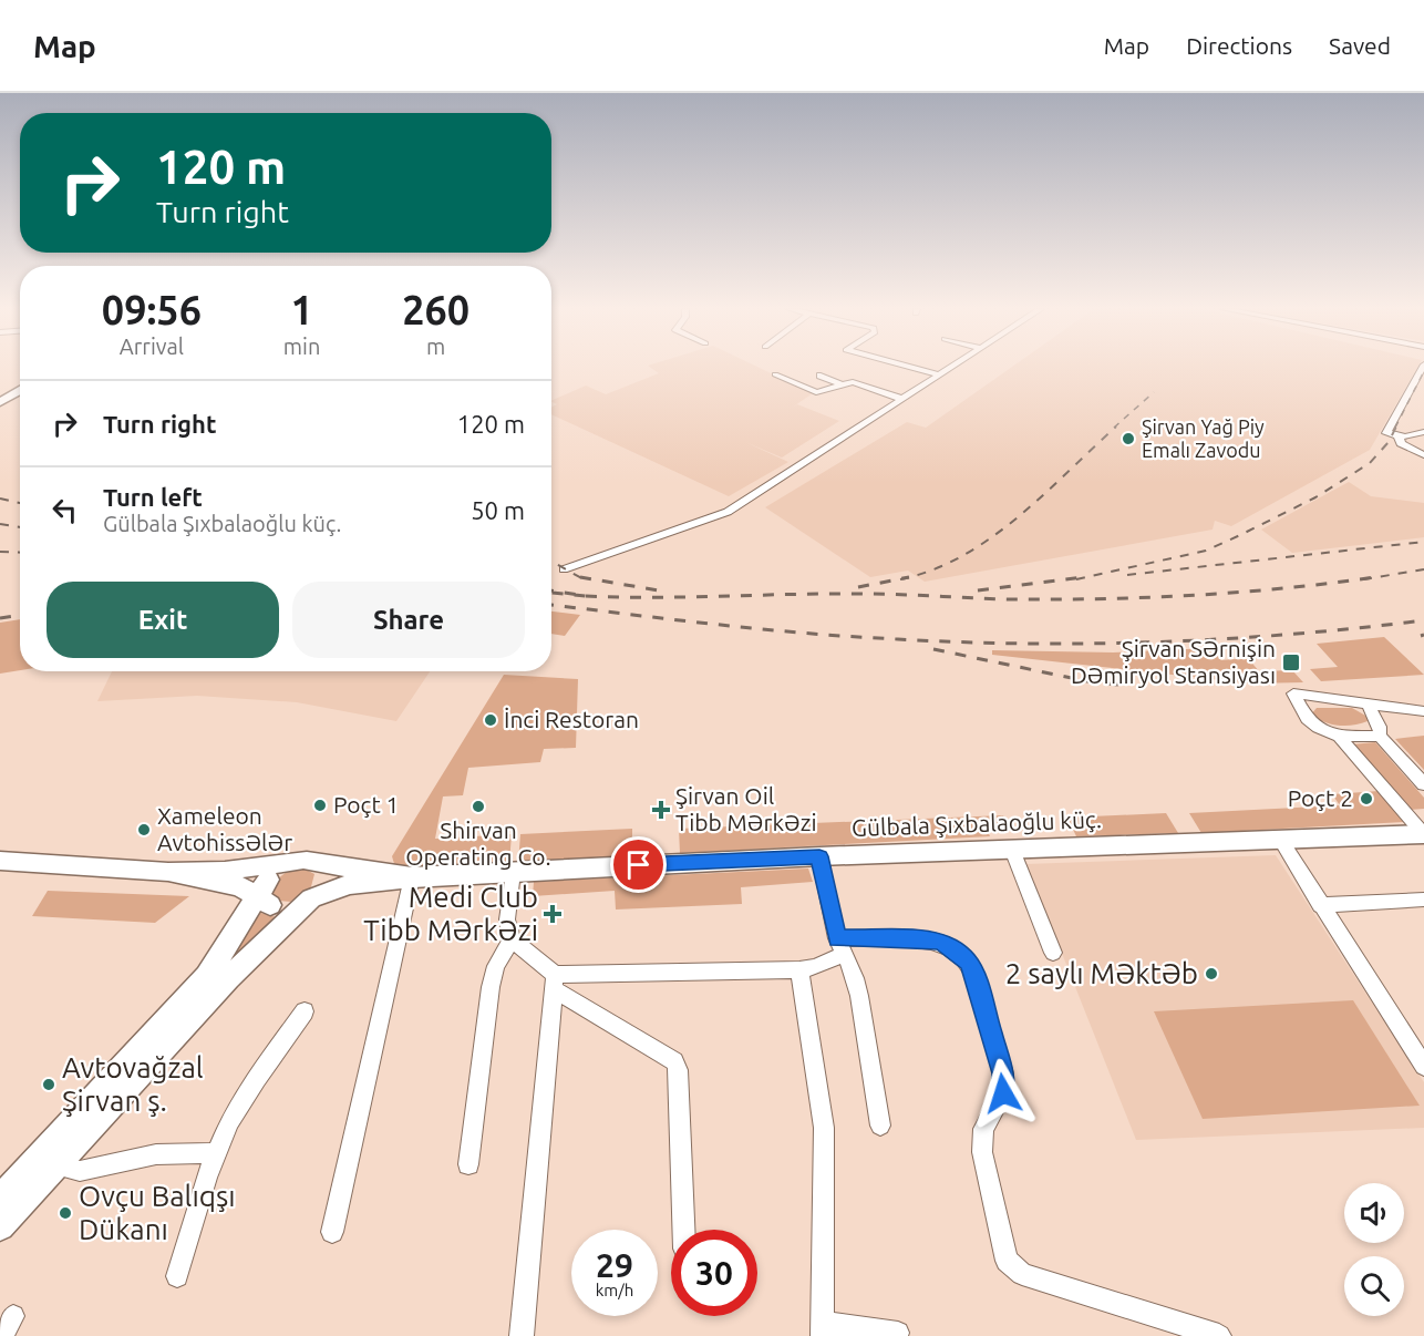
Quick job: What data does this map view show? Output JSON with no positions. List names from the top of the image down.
{
  "streets": {
    "main road": ["Gülbala Şıxbalaoğlu küç."]
  },
  "places": {
    "other": [
      "Şirvan Yağ Piy Emalı Zavodu",
      "İnci Restoran",
      "Poçt 2",
      "Poçt 1",
      "Shirvan Operating Co.",
      "Xameleon Avtohissələr",
      "2 saylı Məktəb",
      "Avtovağzal Şirvan ş.",
      "Ovçu Balıqşı Dükanı"
    ],
    "transit": ["Şirvan Sərnişin Dəmiryol Stansiyası"],
    "health": ["Şirvan Oil Tibb Mərkəzi", "Medi Club Tibb Mərkəzi"]
  },
  "page": {
    "header": "Map",
    "nav": ["Map", "Directions", "Saved"],
    "turn": ["120 m", "Turn right"],
    "eta": [
      "09:56",
      "Arrival",
      "1",
      "min",
      "260",
      "m"
    ],
    "list": [
      {
        "name": "Turn right",
        "value": "120 m"
      },
      {
        "name": "Turn left",
        "note": "Gülbala Şıxbalaoğlu küç.",
        "value": "50 m"
      }
    ],
    "buttons": ["Exit", "Share"],
    "speed": "29 km/h",
    "limit": "30"
  }
}
